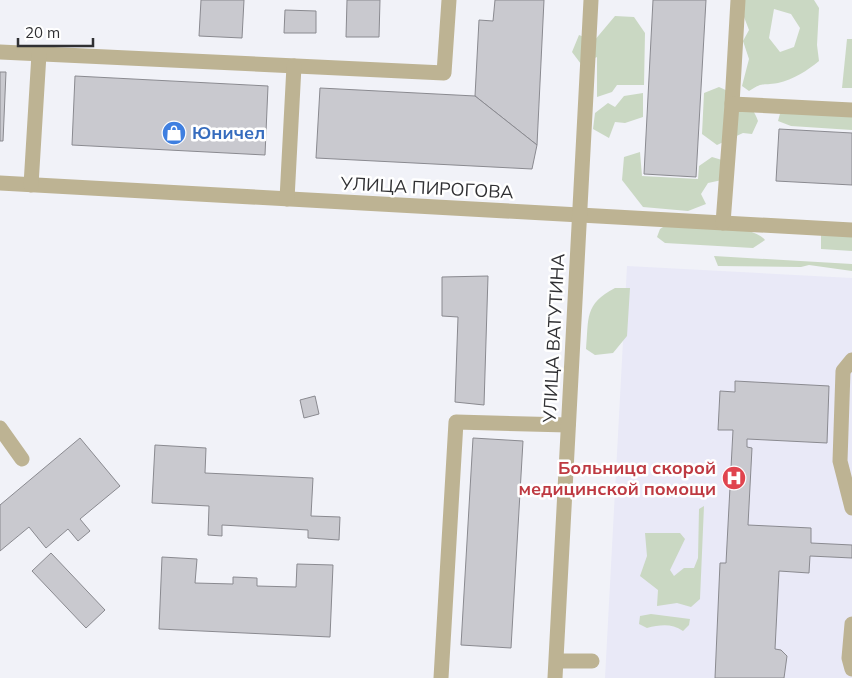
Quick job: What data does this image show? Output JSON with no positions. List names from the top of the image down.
{
  "streets": {
    "street": ["УЛИЦА ПИРОГОВА", "УЛИЦА ВАТУТИНА"]
  },
  "crossings": [
    ["УЛИЦА ПИРОГОВА", "УЛИЦА ВАТУТИНА"]
  ],
  "places": {
    "shop": ["Юничел"],
    "hospital": ["Больница скорой медицинской помощи"]
  },
  "scale_bar": "20 m"
}
